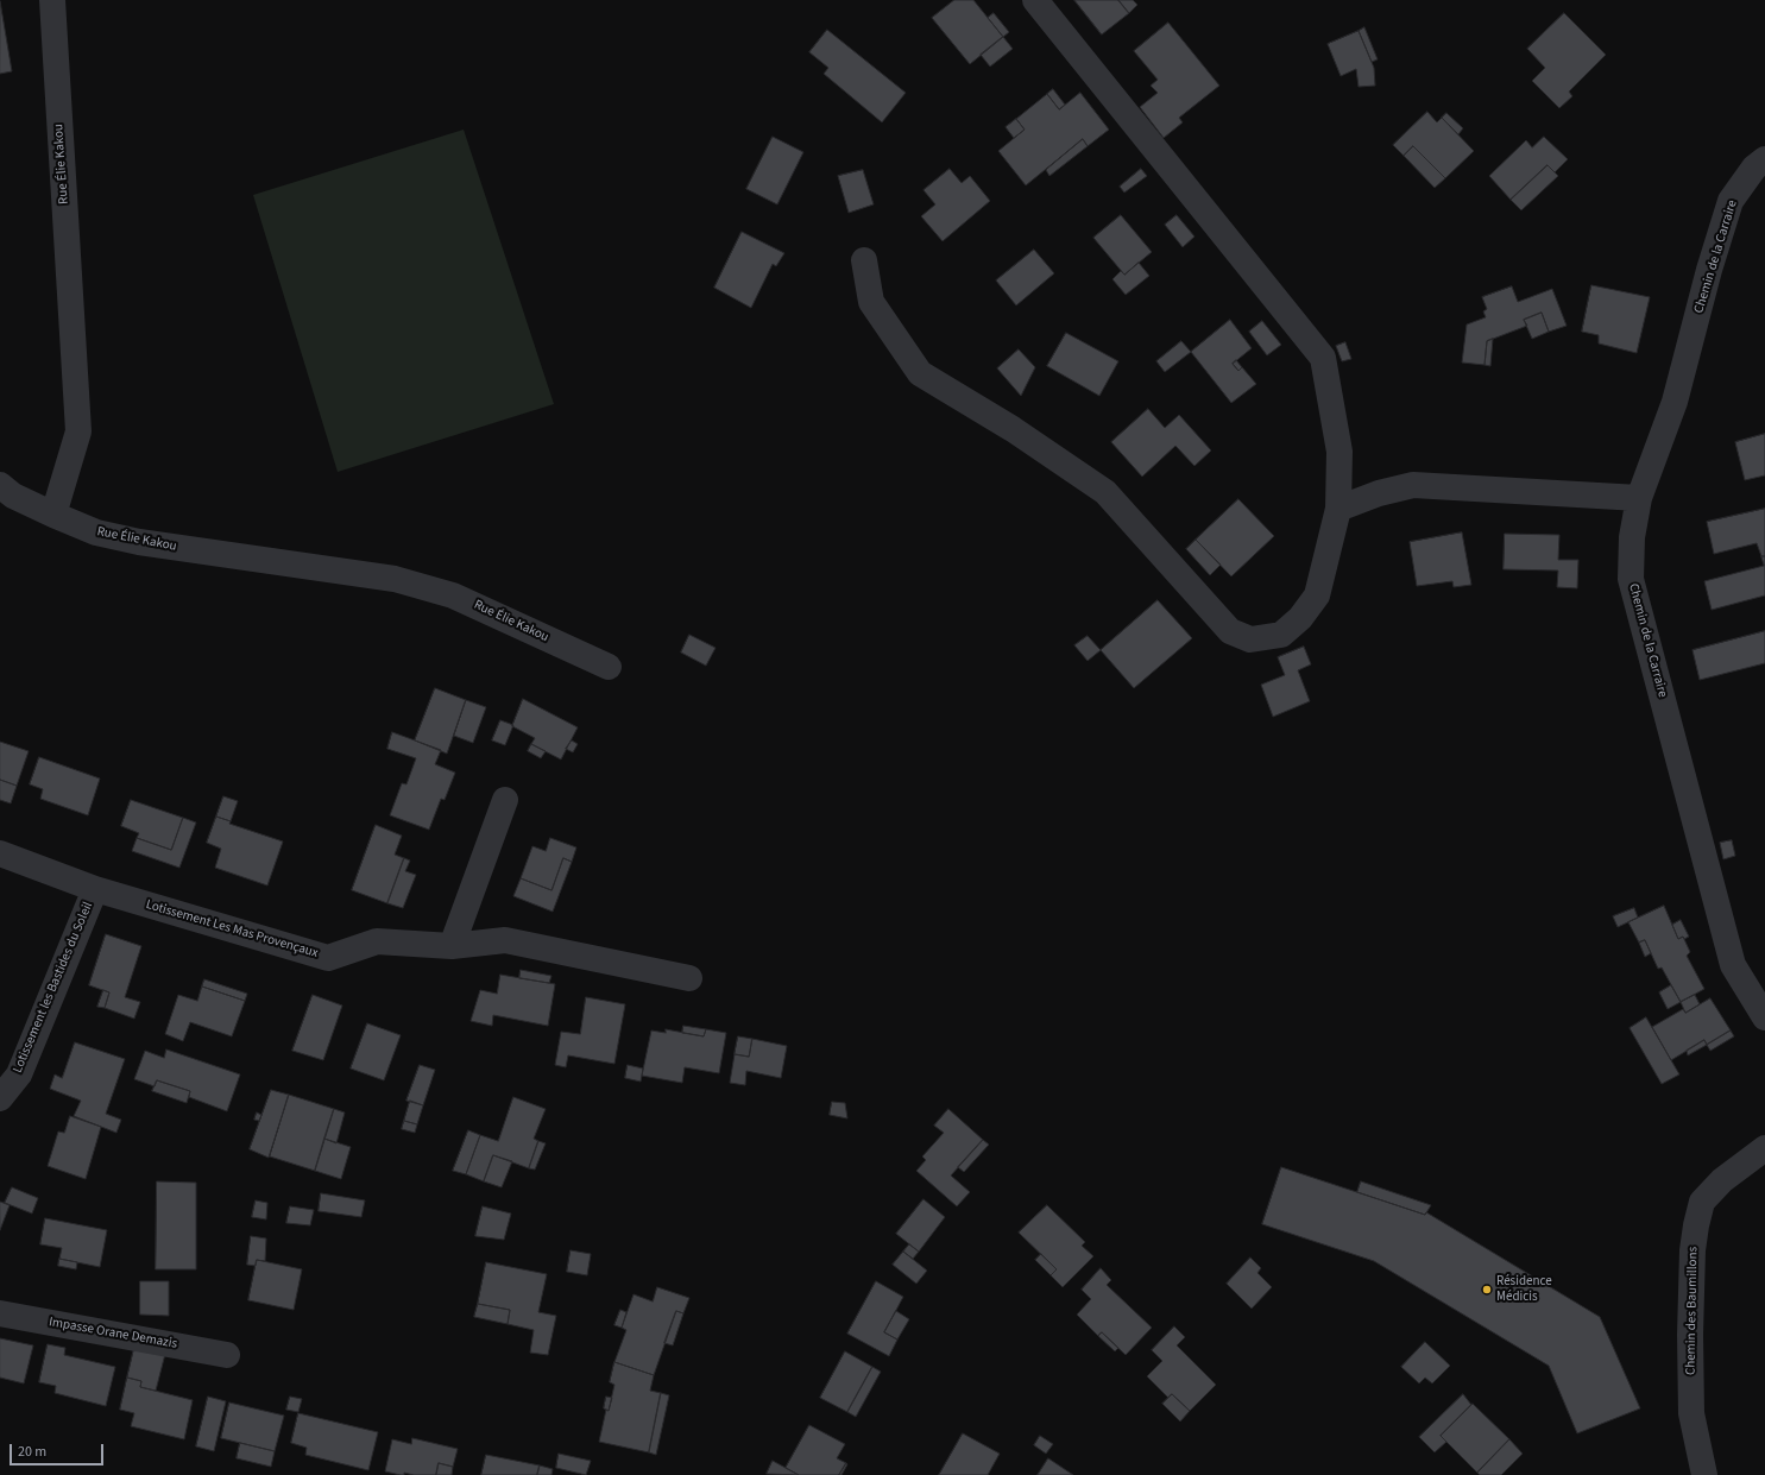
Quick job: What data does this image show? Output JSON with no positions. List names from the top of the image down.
{
  "streets": {
    "street": [
      "Rue Élie Kakou",
      "Chemin de la Carraire",
      "Lotissement Les Mas Provençaux",
      "Lotissement les Bastides du Soleil",
      "Chemin des Baumillons",
      "Impasse Orane Demazis"
    ]
  },
  "crossings": [
    ["Lotissement Les Mas Provençaux", "Lotissement les Bastides du Soleil"]
  ],
  "places": ["Résidence Médicis"],
  "scale_bar": "20 m"
}
